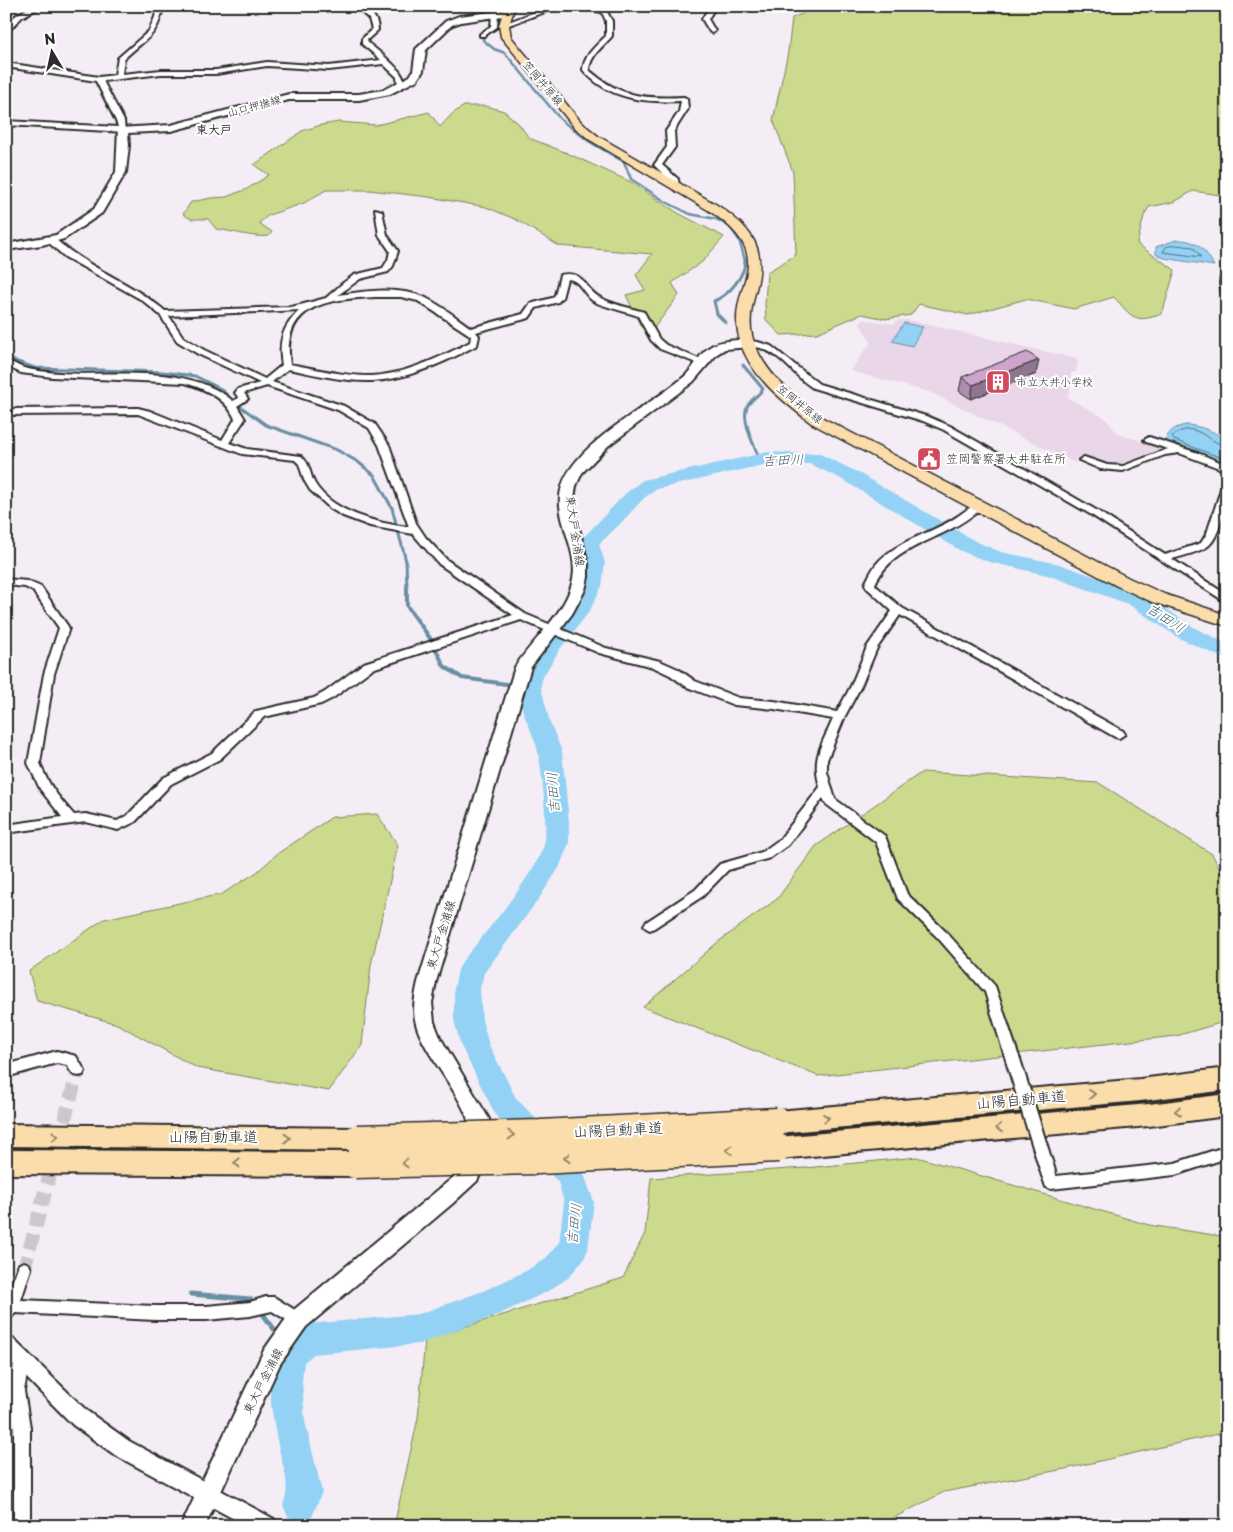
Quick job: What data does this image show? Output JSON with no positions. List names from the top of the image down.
{
  "streets": {
    "highway": ["山陽自動車道"],
    "main road": ["笠岡井原線", "山口押撫線", "東大戸金浦線"]
  },
  "crossings": [
    ["笠岡井原線", "山口押撫線"],
    ["笠岡井原線", "東大戸金浦線"]
  ],
  "districts": ["東大戸"],
  "water": ["吉田川"],
  "places": {
    "building": ["市立大井小学校"],
    "public building": ["笠岡警察署大井駐在所"]
  },
  "north": "top"
}
